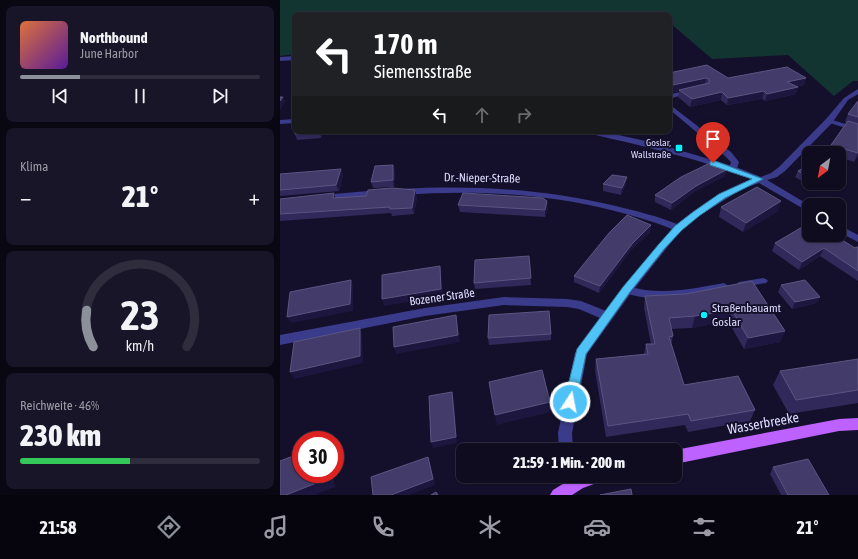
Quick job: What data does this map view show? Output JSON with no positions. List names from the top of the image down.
{
  "streets": {
    "main road": ["Wasserbreeke"],
    "street": ["Dr.-Nieper-Straße", "Bozener Straße"]
  },
  "places": {
    "transit": ["Goslar, Wallstraße"],
    "other": ["Straßenbauamt Goslar"]
  },
  "north": "bottom left",
  "page": {
    "turn": ["170 m", "Siemensstraße"],
    "song": ["Northbound", "June Harbor"],
    "tile": [
      "Klima",
      ["Reichweite · 46%", "230 km"]
    ],
    "heat": ["−", "21°", "+"],
    "limit": "30",
    "trip": "21:59 · 1 Min. · 200 m",
    "tabs": ["21:58", "21°"],
    "gauge": ["23", "km/h"]
  }
}
